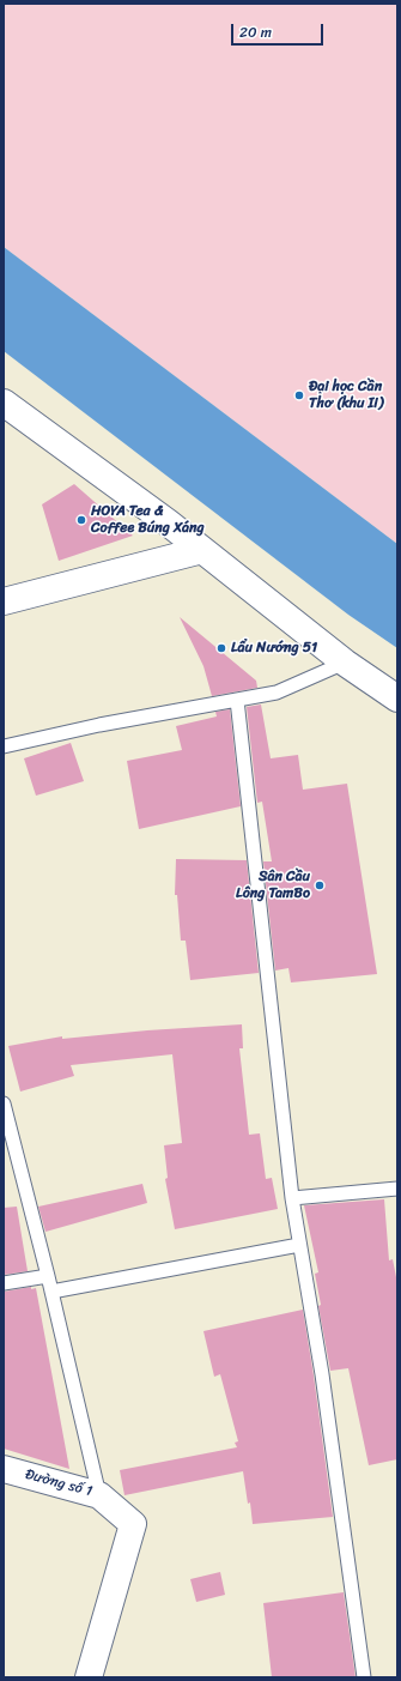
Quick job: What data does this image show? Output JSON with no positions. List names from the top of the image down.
{
  "streets": {
    "street": ["Đường số 1"]
  },
  "places": [
    "Đại học Cần Thơ (khu II)",
    "HOYA Tea & Coffee Búng Xáng",
    "Lẩu Nướng 51",
    "Sân Cầu Lông TamBo"
  ],
  "scale_bar": "20 m"
}
